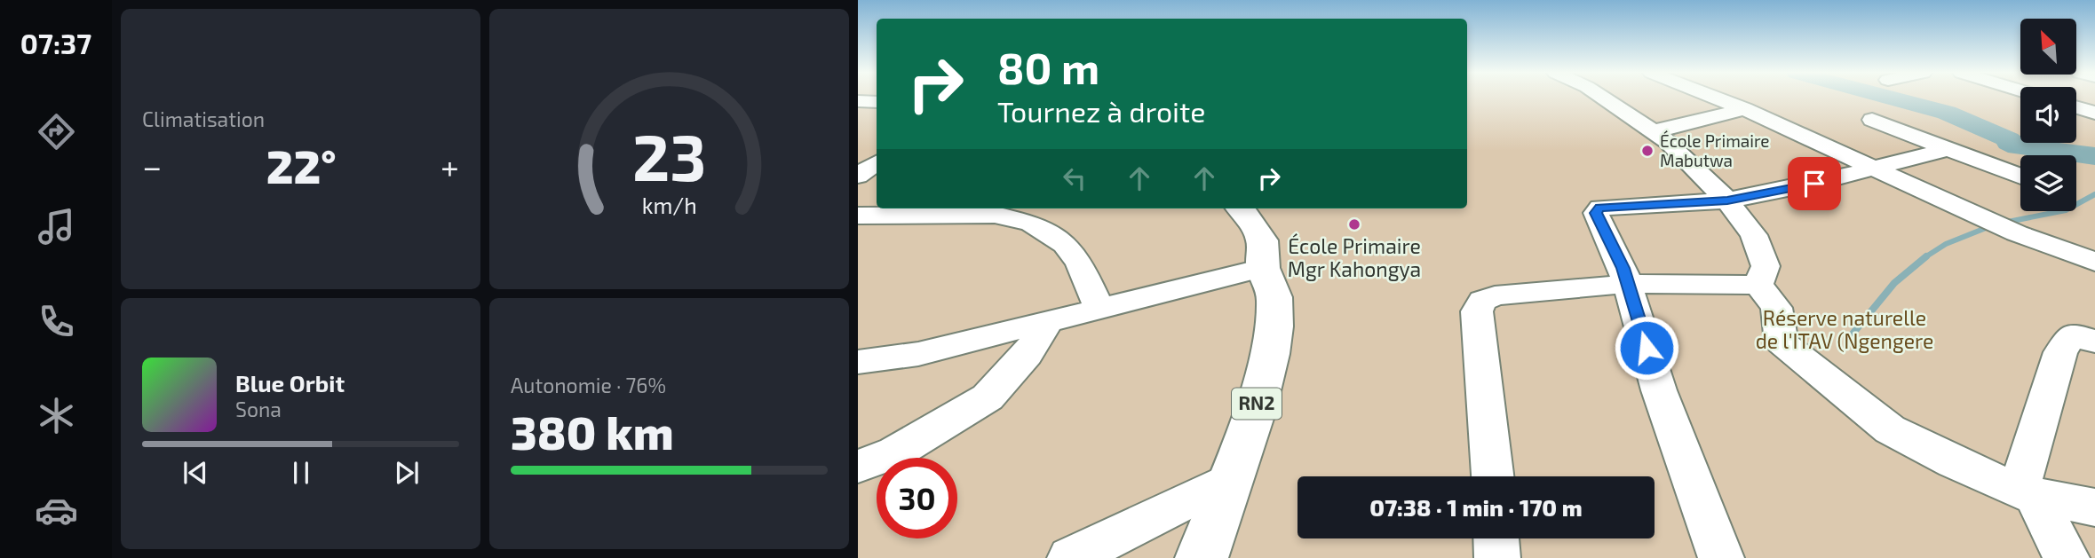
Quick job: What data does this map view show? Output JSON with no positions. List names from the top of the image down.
{
  "streets": {
    "highway": ["RN2"]
  },
  "parks": ["Réserve naturelle de l'ITAV (Ngengere"],
  "places": ["École Primaire Mabutwa", "École Primaire Mgr Kahongya"],
  "north": "top left",
  "page": {
    "tabs": "07:37",
    "tile": [
      "Climatisation",
      ["Autonomie · 76%", "380 km"]
    ],
    "turn": ["80 m", "Tournez à droite"],
    "heat": ["−", "22°", "+"],
    "song": ["Blue Orbit", "Sona"],
    "limit": "30",
    "trip": "07:38 · 1 min · 170 m",
    "gauge": ["23", "km/h"]
  }
}
